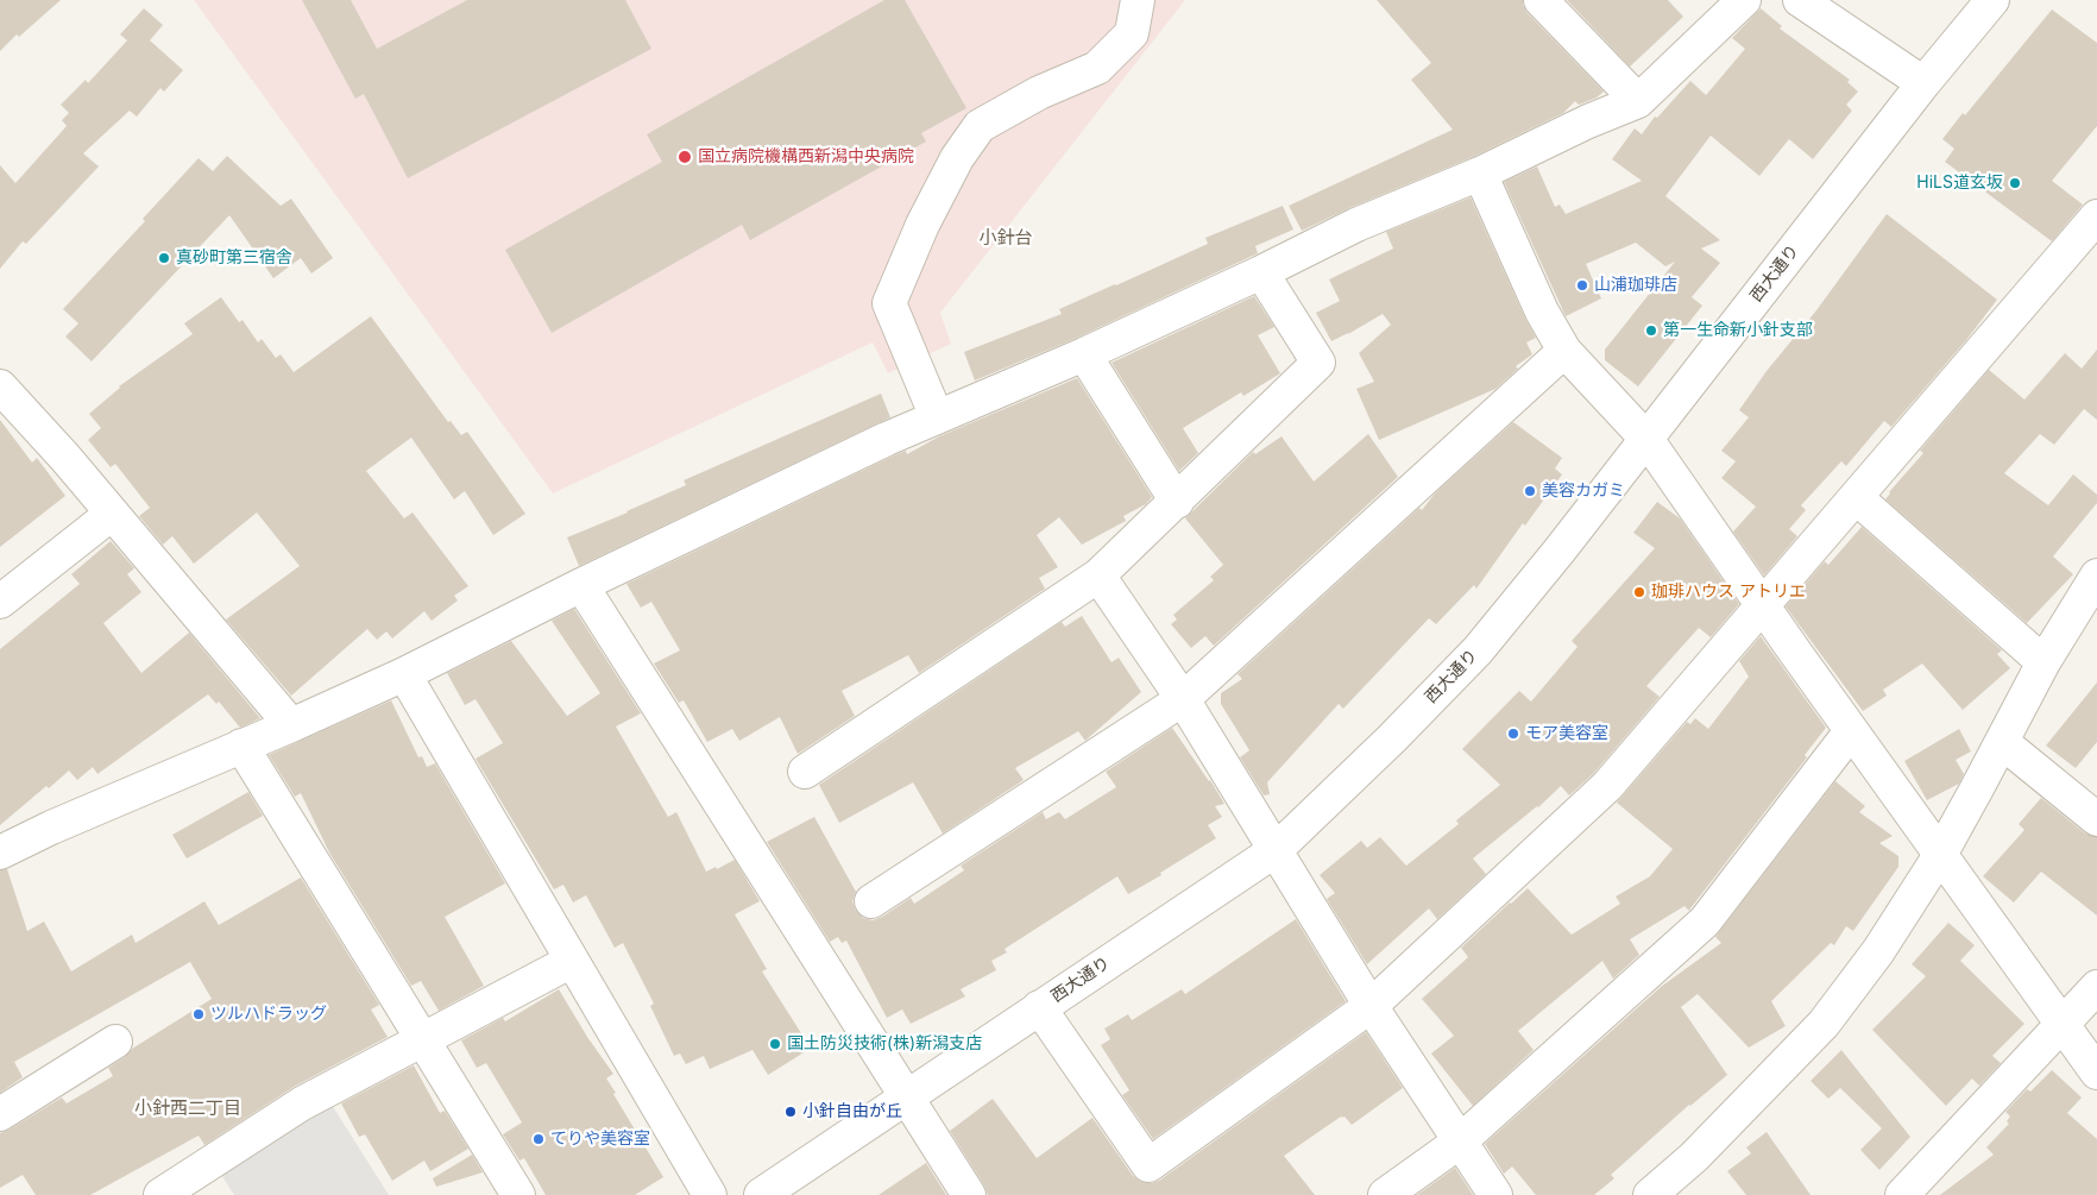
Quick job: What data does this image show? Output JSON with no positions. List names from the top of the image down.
{
  "streets": {
    "street": ["西大通り"]
  },
  "districts": ["小針台", "小針西二丁目"],
  "places": [
    "国立病院機構西新潟中央病院",
    "HiLS道玄坂",
    "真砂町第三宿舎",
    "山浦珈琲店",
    "第一生命新小針支部",
    "美容カガミ",
    "珈琲ハウス アトリエ",
    "モア美容室",
    "ツルハドラッグ",
    "国土防災技術(株)新潟支店",
    "小針自由が丘",
    "てりや美容室"
  ]
}
